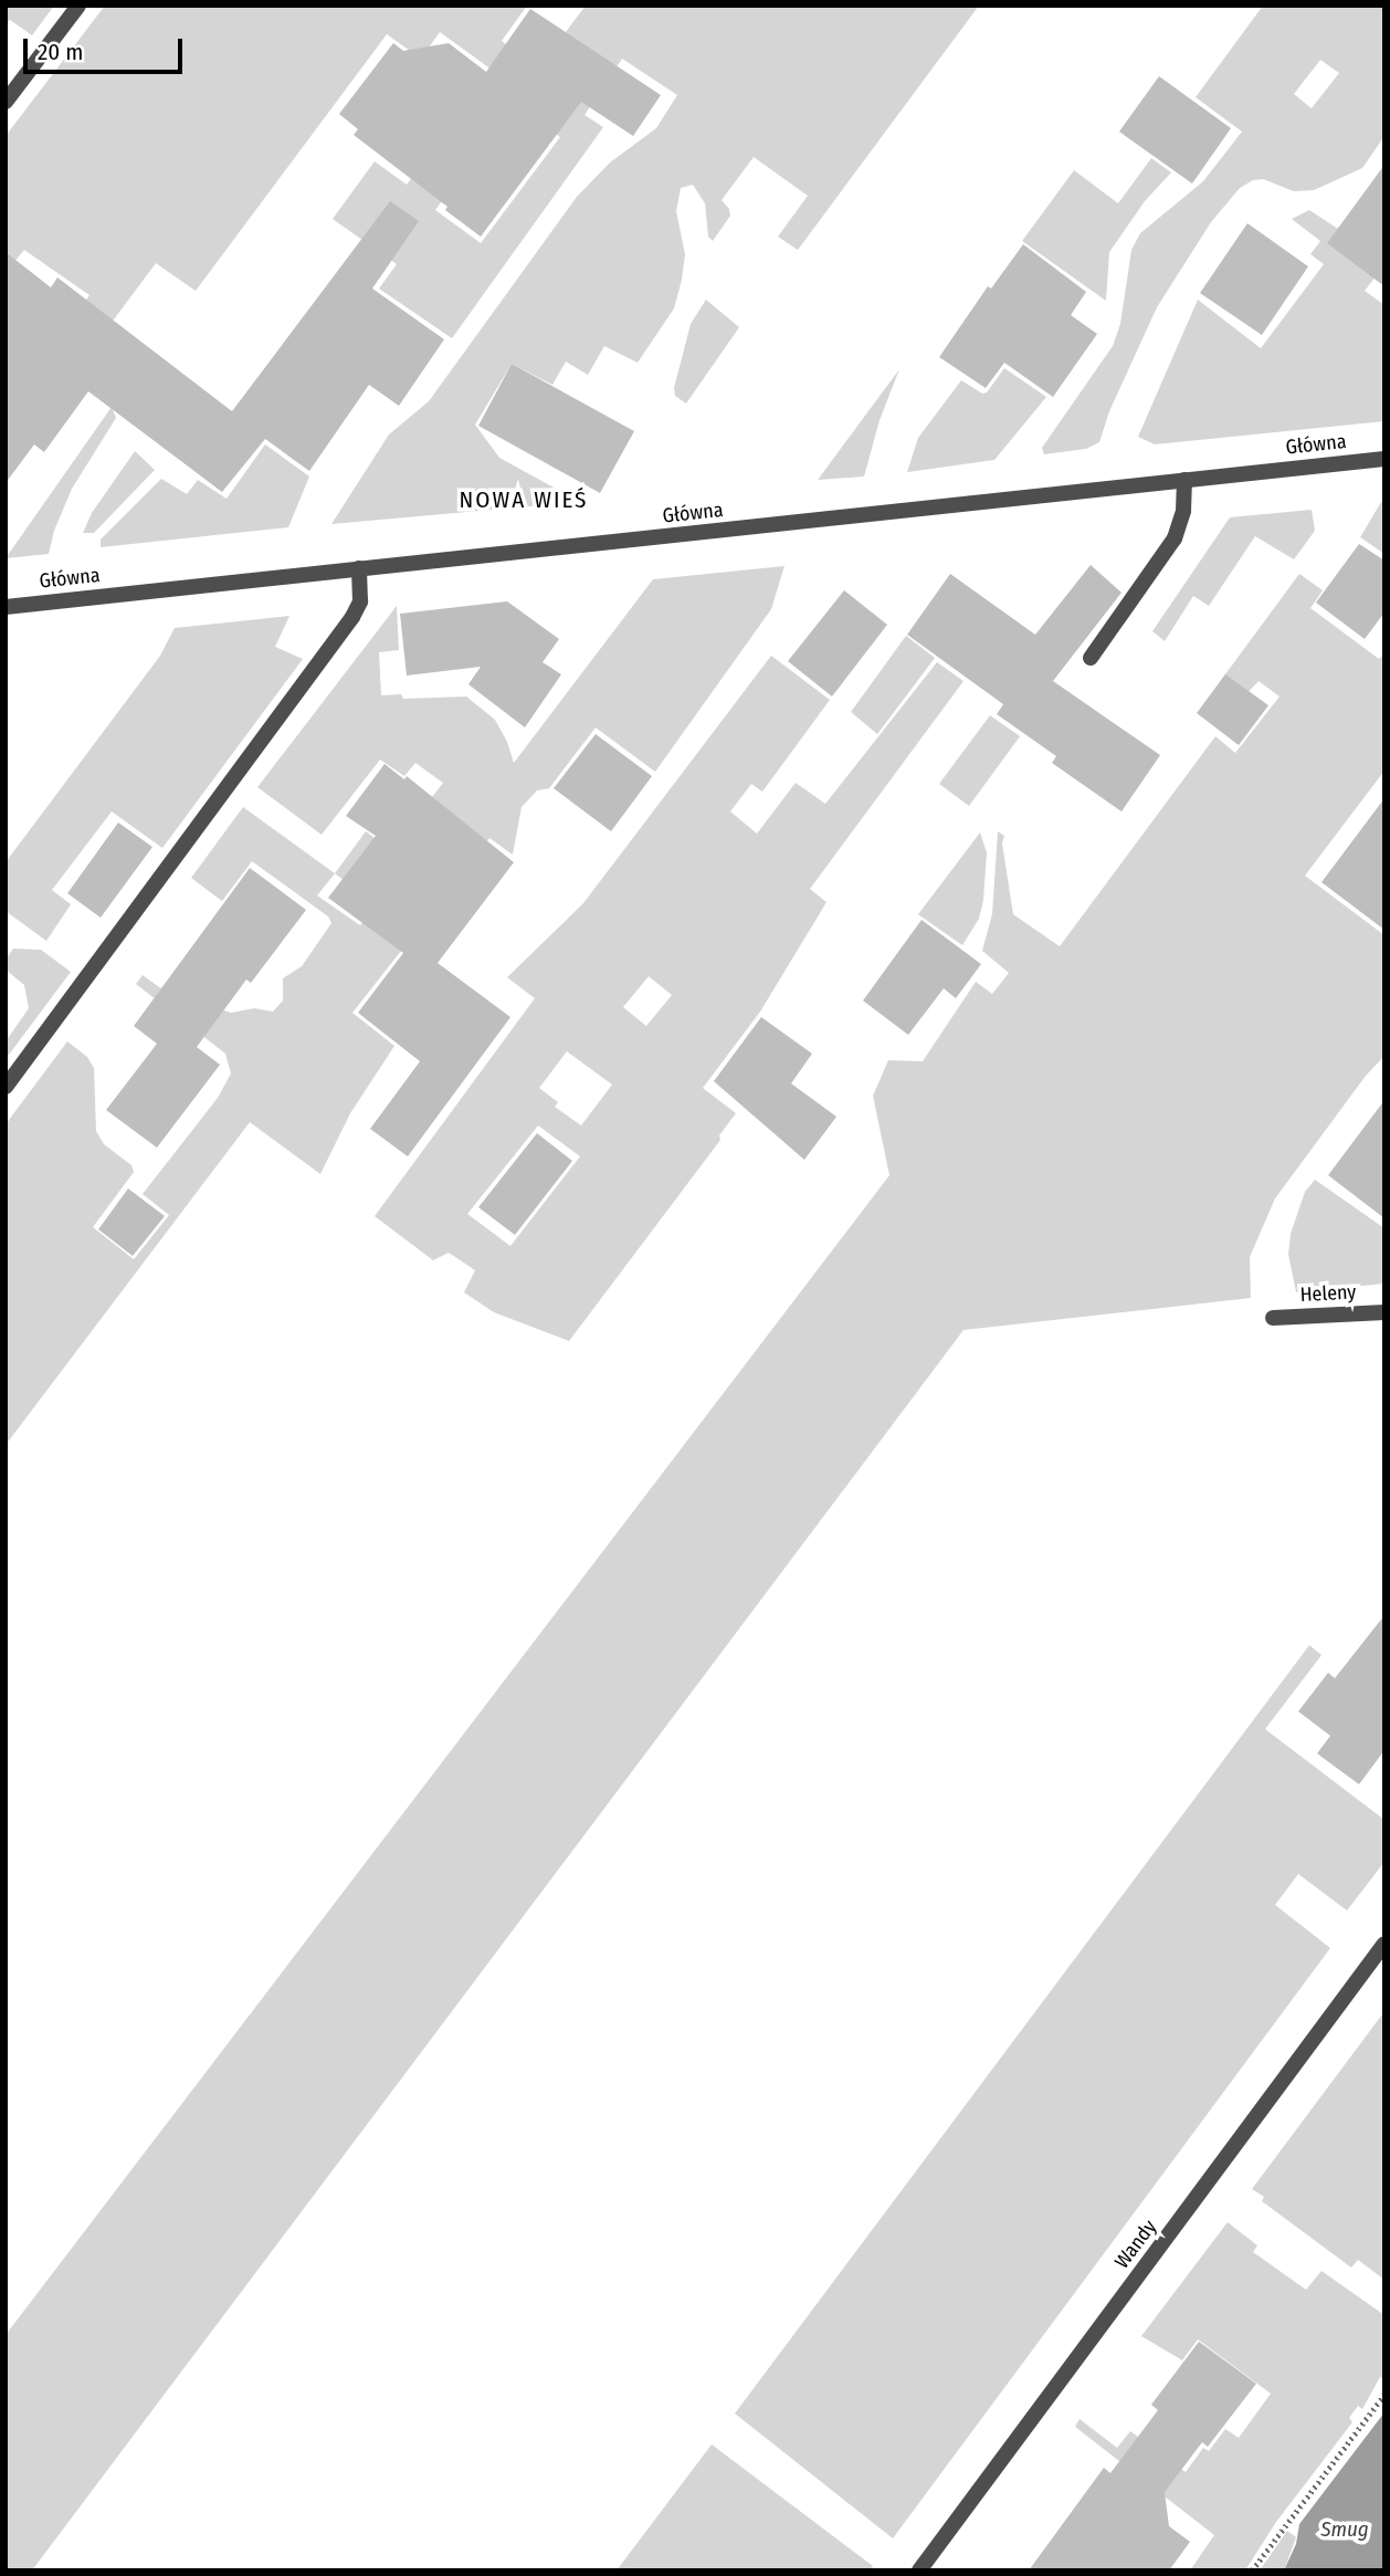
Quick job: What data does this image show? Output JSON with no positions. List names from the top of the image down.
{
  "streets": {
    "street": ["Główna", "Heleny", "Wandy"]
  },
  "districts": ["NOWA WIEŚ"],
  "water": ["Smug"],
  "scale_bar": "20 m"
}
